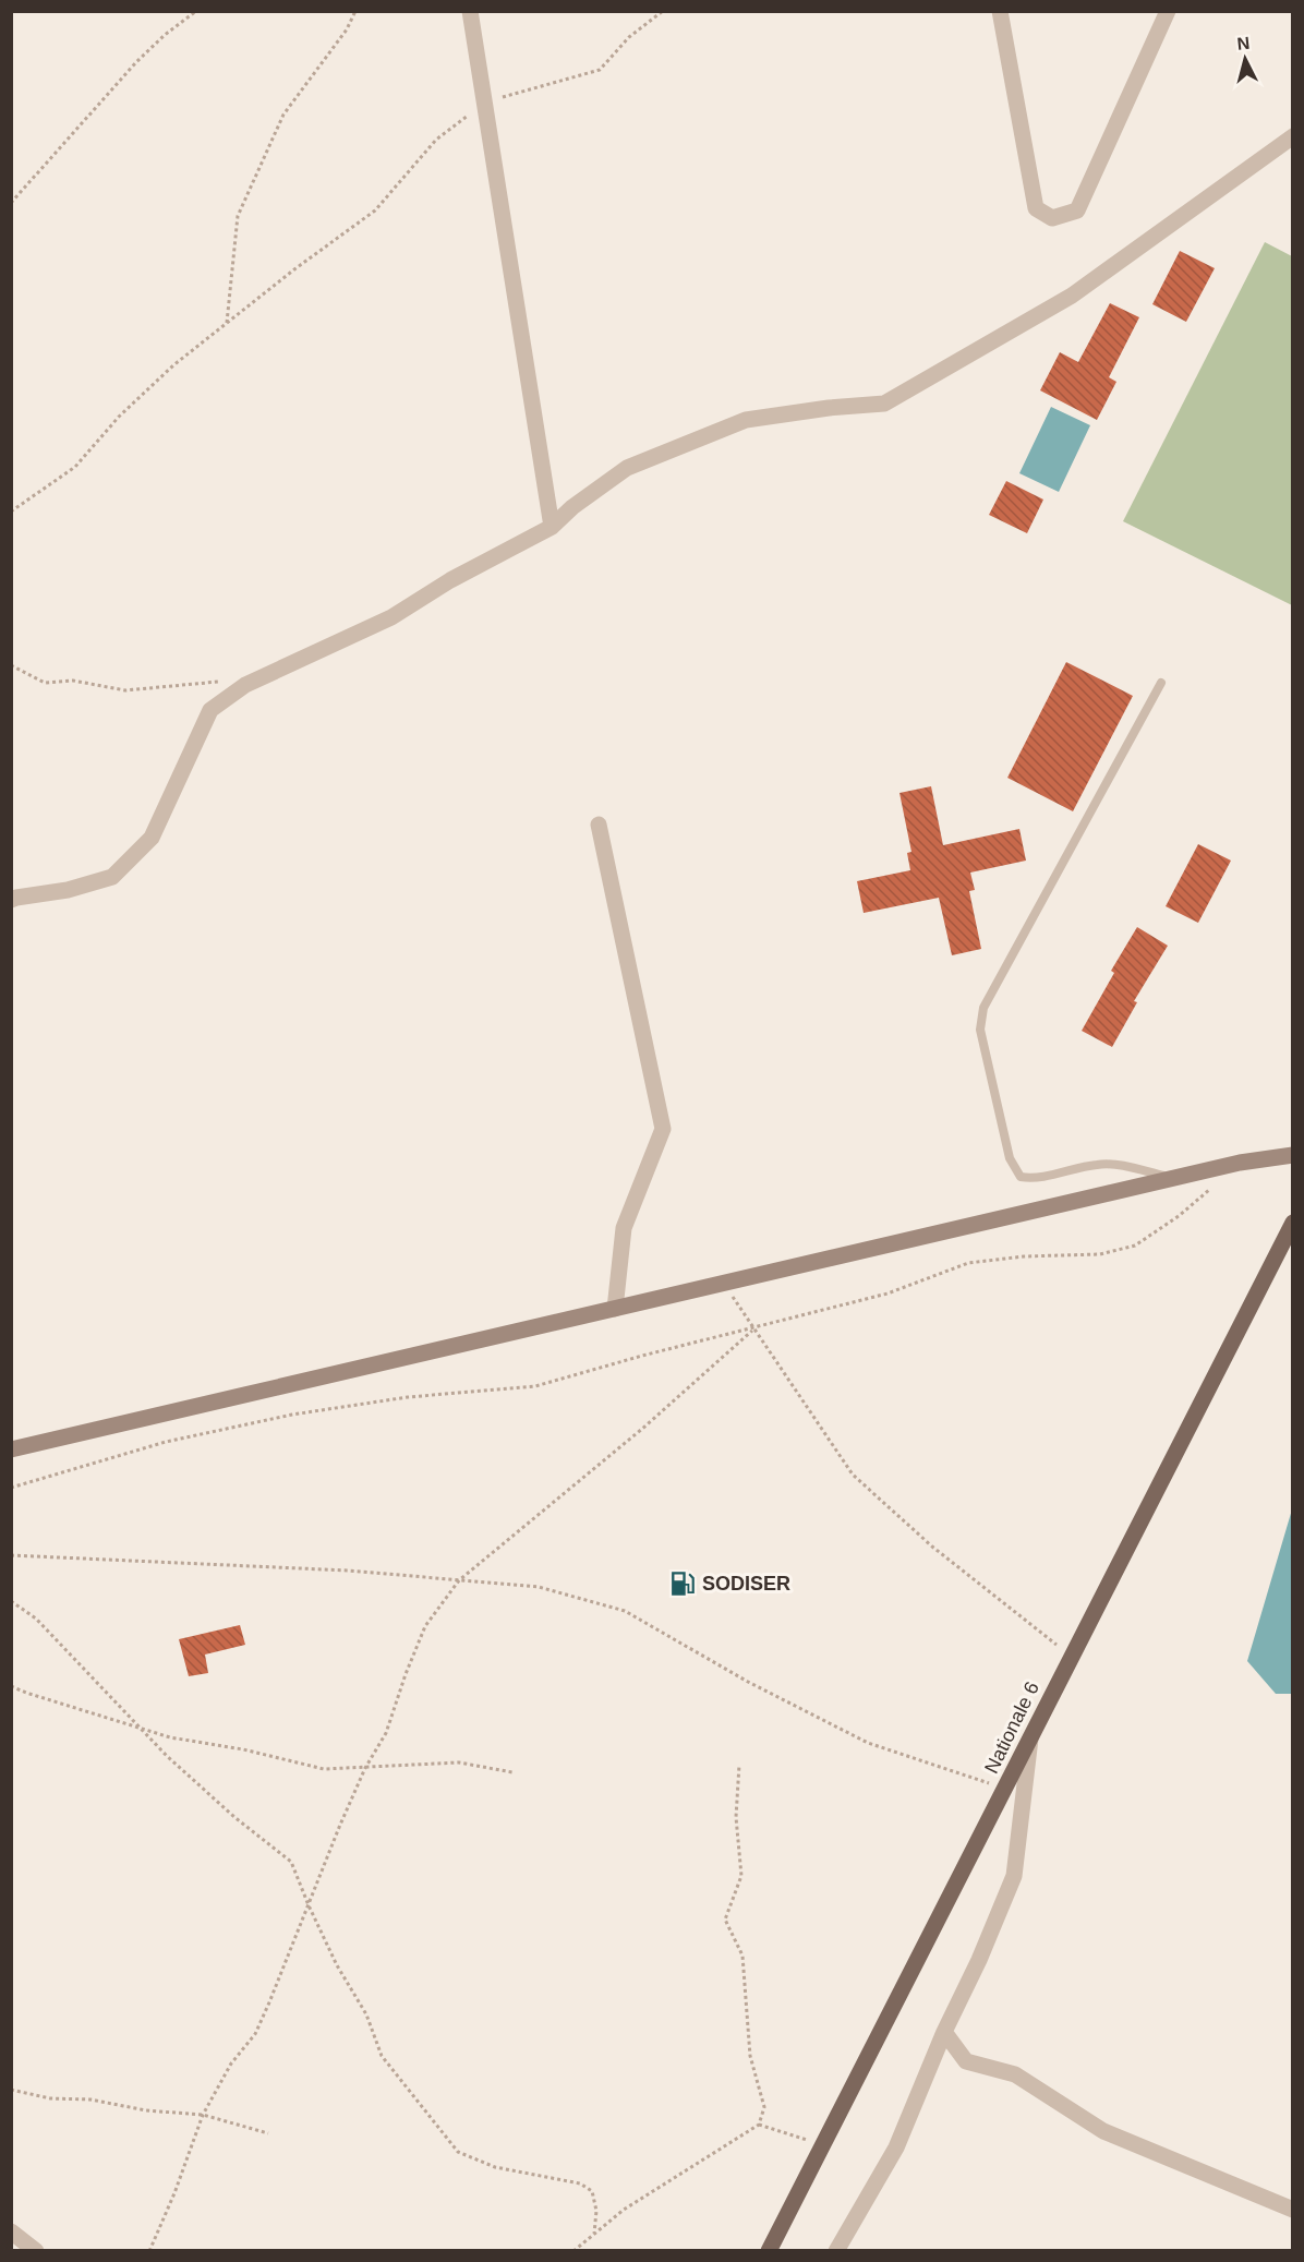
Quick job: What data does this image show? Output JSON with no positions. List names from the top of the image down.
{
  "streets": {
    "main road": ["Nationale 6"]
  },
  "places": {
    "fuel station": ["SODISER"]
  },
  "north": "top"
}
